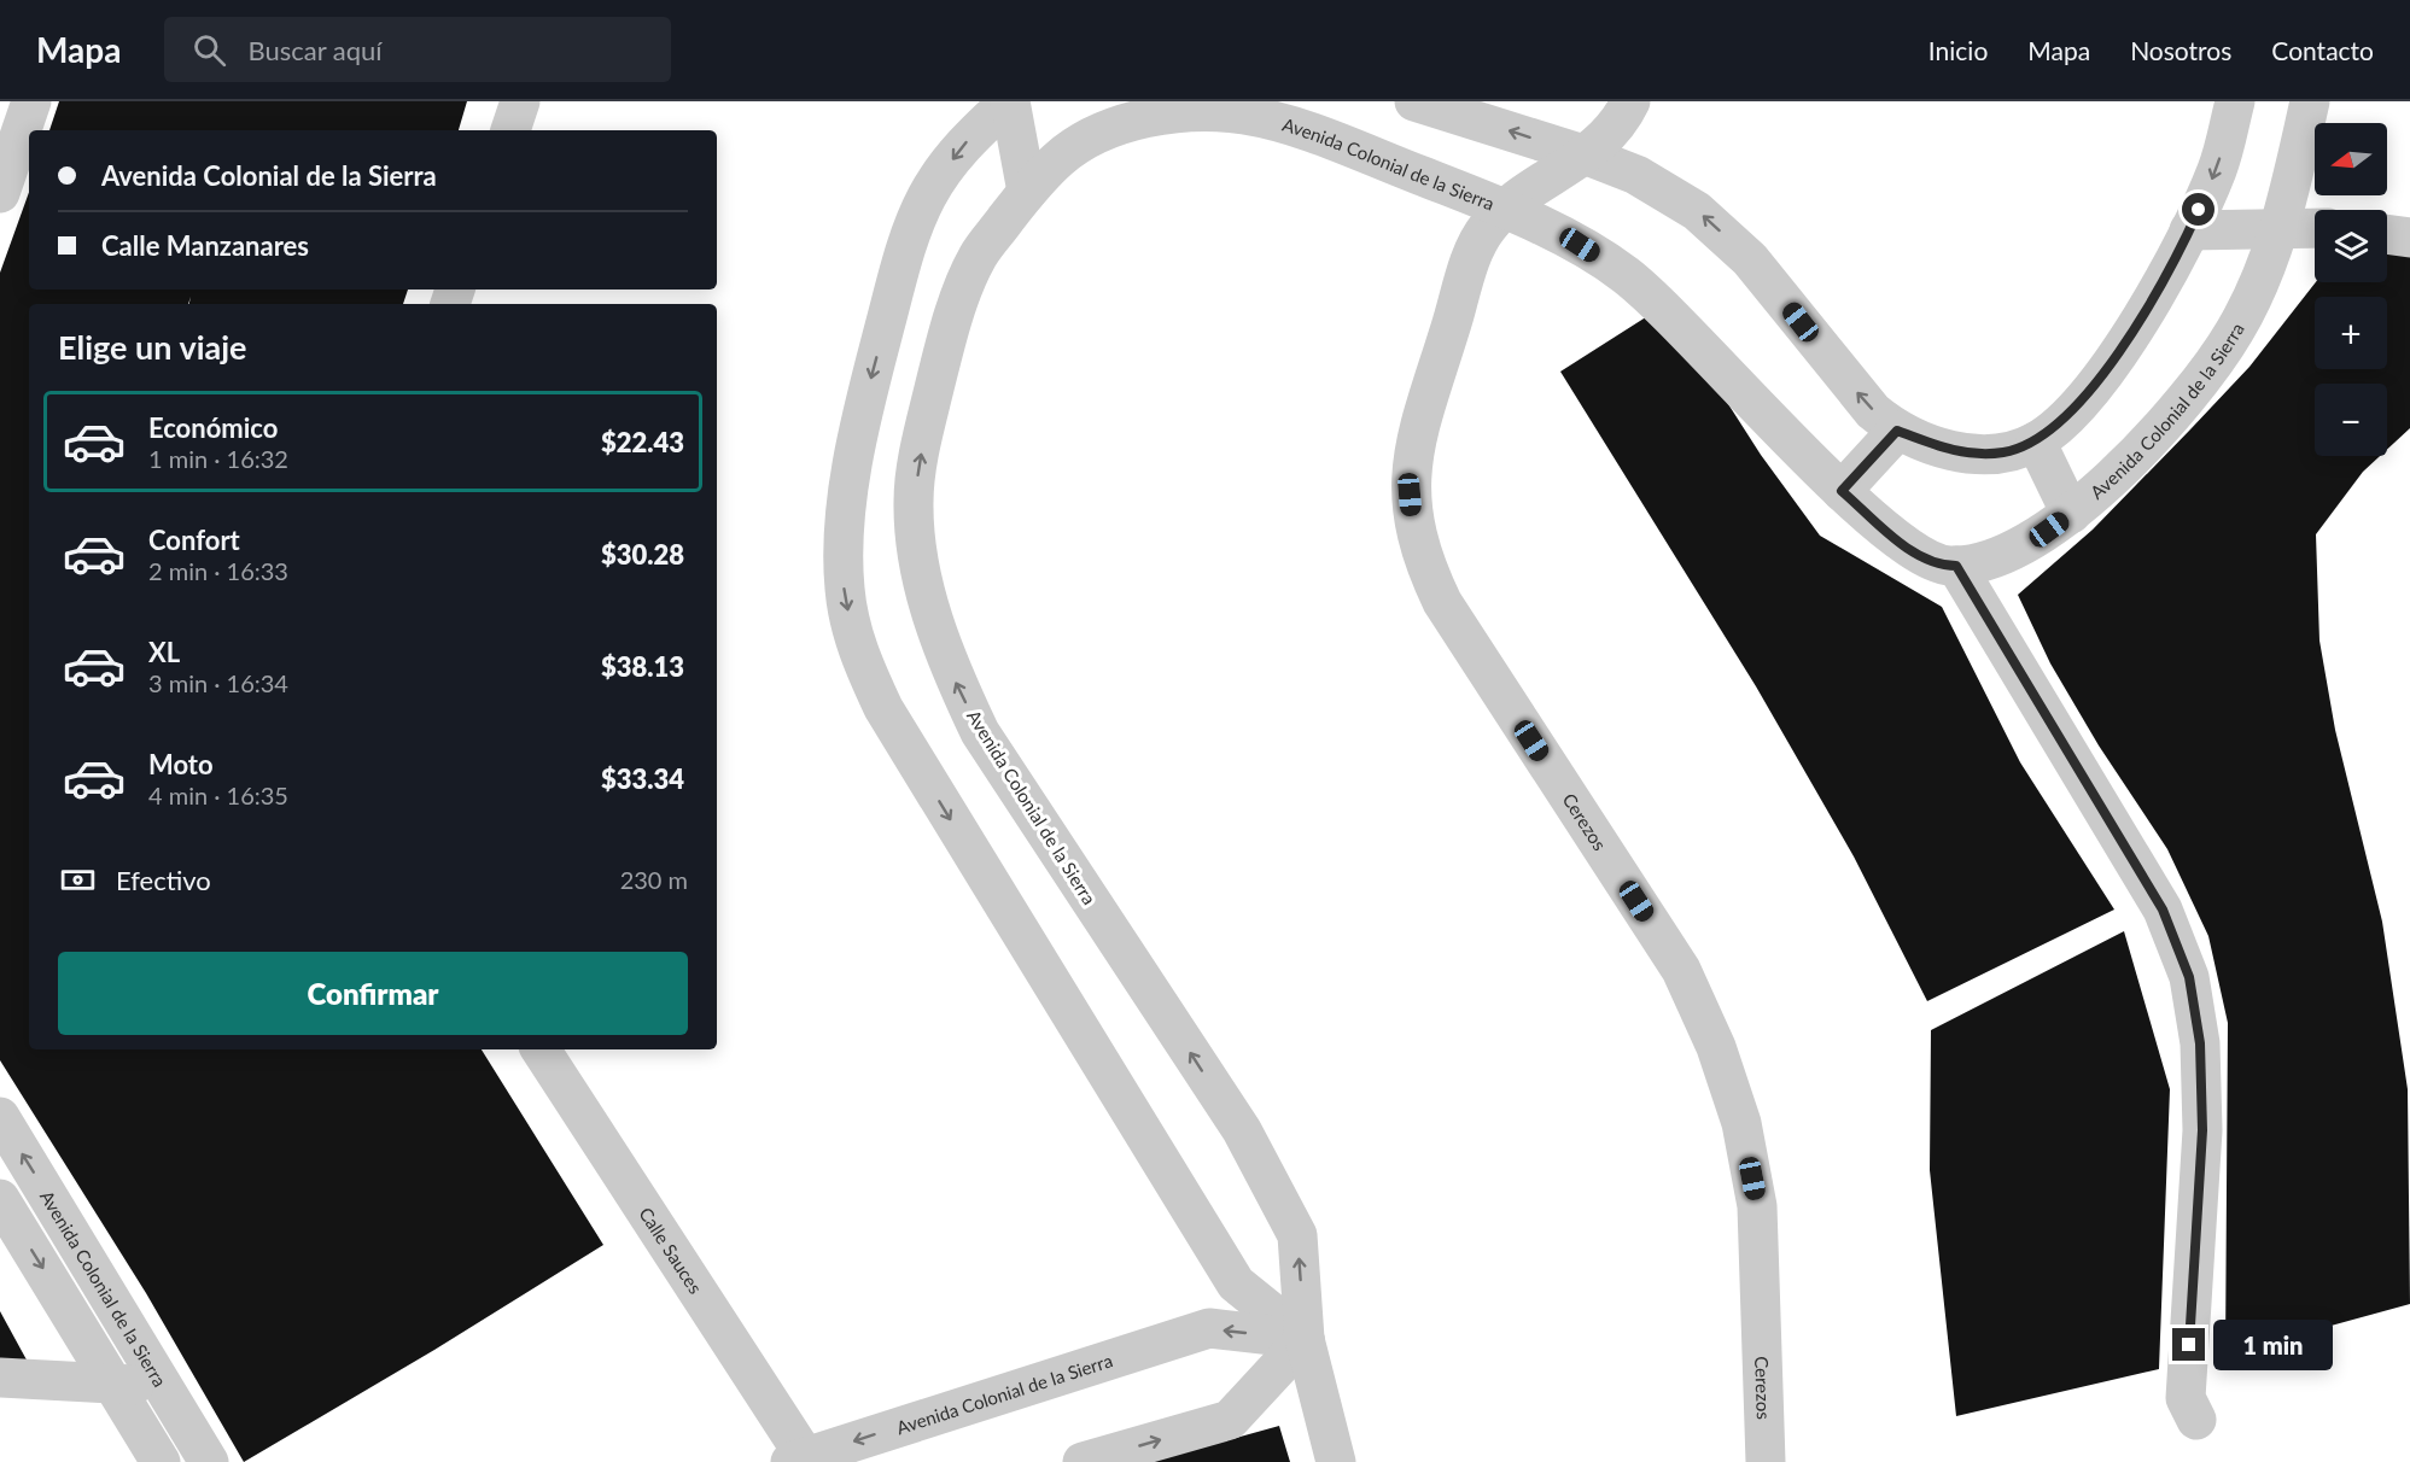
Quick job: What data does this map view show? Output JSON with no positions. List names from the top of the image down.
{
  "streets": {
    "street": ["Avenida Colonial de la Sierra", "Cerezos", "Calle Sauces"]
  },
  "crossings": [
    ["Avenida Colonial de la Sierra", "Cerezos"],
    ["Avenida Colonial de la Sierra", "Calle Sauces"]
  ],
  "north": "left",
  "page": {
    "header": "Mapa",
    "search": "Buscar aquí",
    "nav": [
      "Inicio",
      "Mapa",
      "Nosotros",
      "Contacto"
    ],
    "map_buttons": ["+", "−"],
    "banner": ["Avenida Colonial de la Sierra", "Calle Manzanares"],
    "heading": "Elige un viaje",
    "list": [
      {
        "name": "Económico",
        "note": "1 min · 16:32",
        "value": "$22.43"
      },
      {
        "name": "Confort",
        "note": "2 min · 16:33",
        "value": "$30.28"
      },
      {
        "name": "XL",
        "note": "3 min · 16:34",
        "value": "$38.13"
      },
      {
        "name": "Moto",
        "note": "4 min · 16:35",
        "value": "$33.34"
      }
    ],
    "pay": ["Efectivo", "230 m"],
    "buttons": "Confirmar",
    "bubble": "1 min"
  }
}
